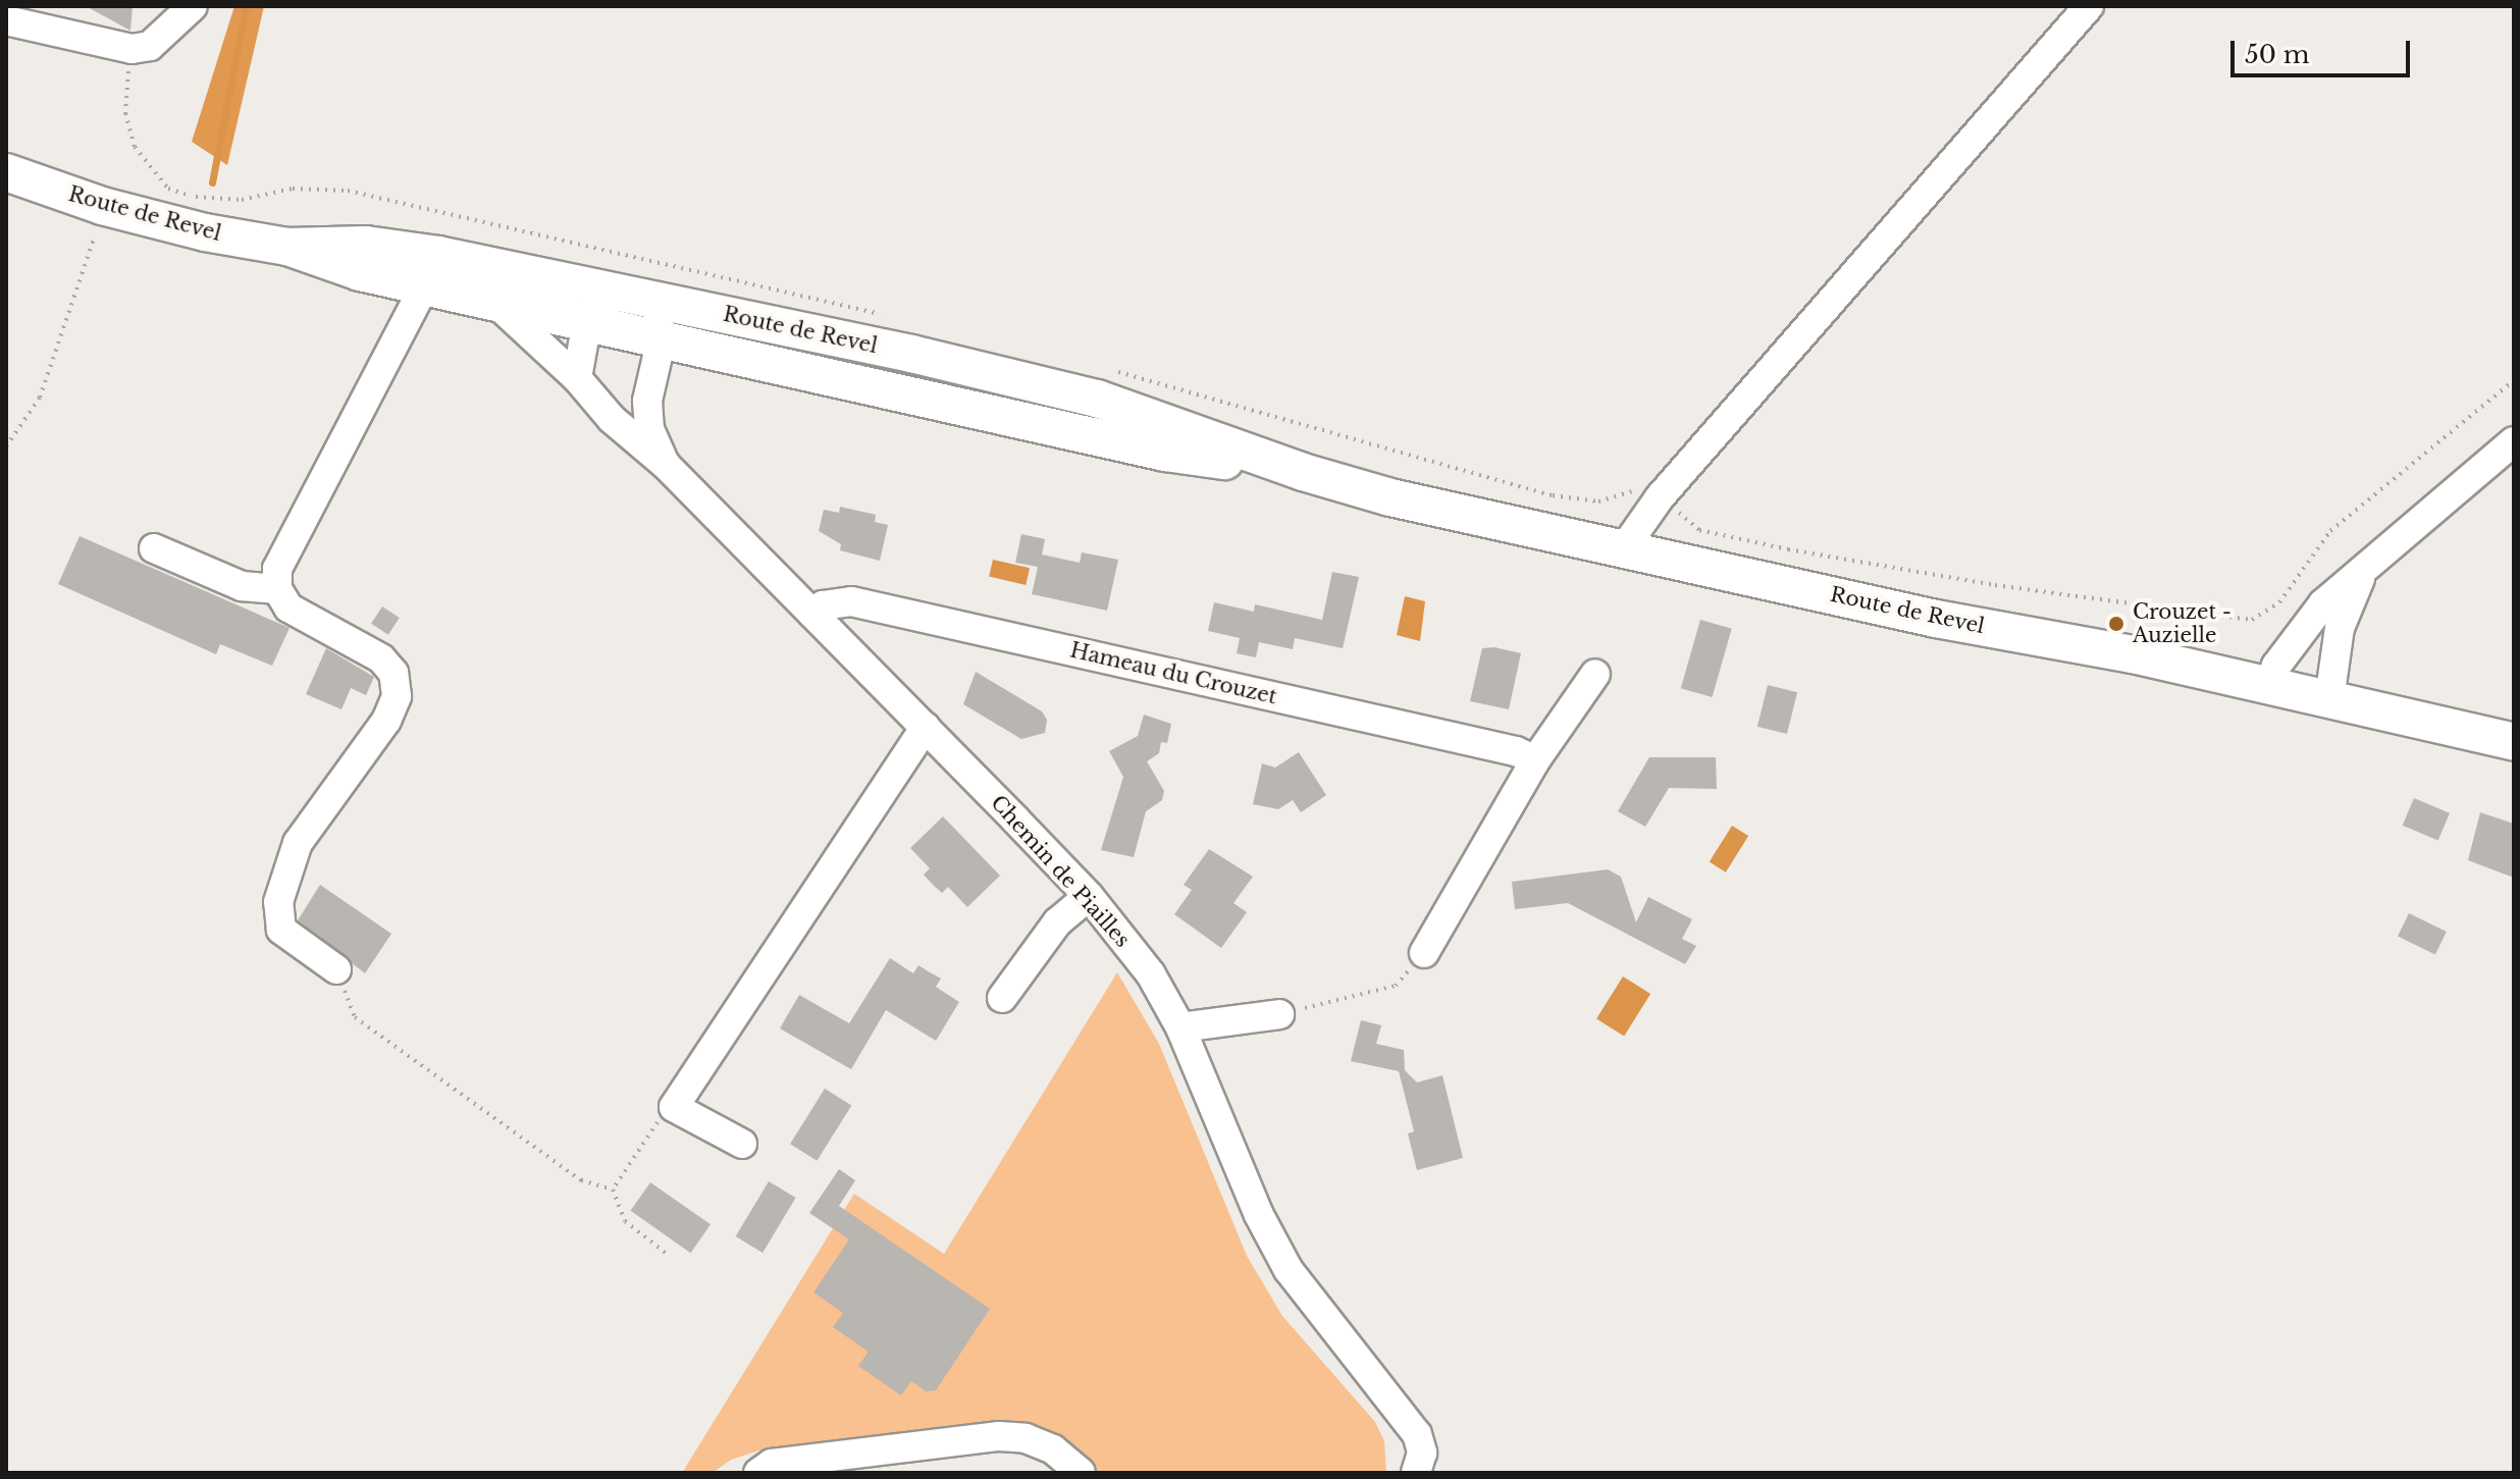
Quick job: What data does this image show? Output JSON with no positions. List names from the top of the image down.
{
  "streets": {
    "main road": ["Route de Revel"],
    "street": ["Hameau du Crouzet", "Chemin de Piailles"]
  },
  "crossings": [
    ["Route de Revel", "Chemin de Piailles"],
    ["Hameau du Crouzet", "Chemin de Piailles"]
  ],
  "places": ["Crouzet - Auzielle"],
  "scale_bar": "50 m"
}
